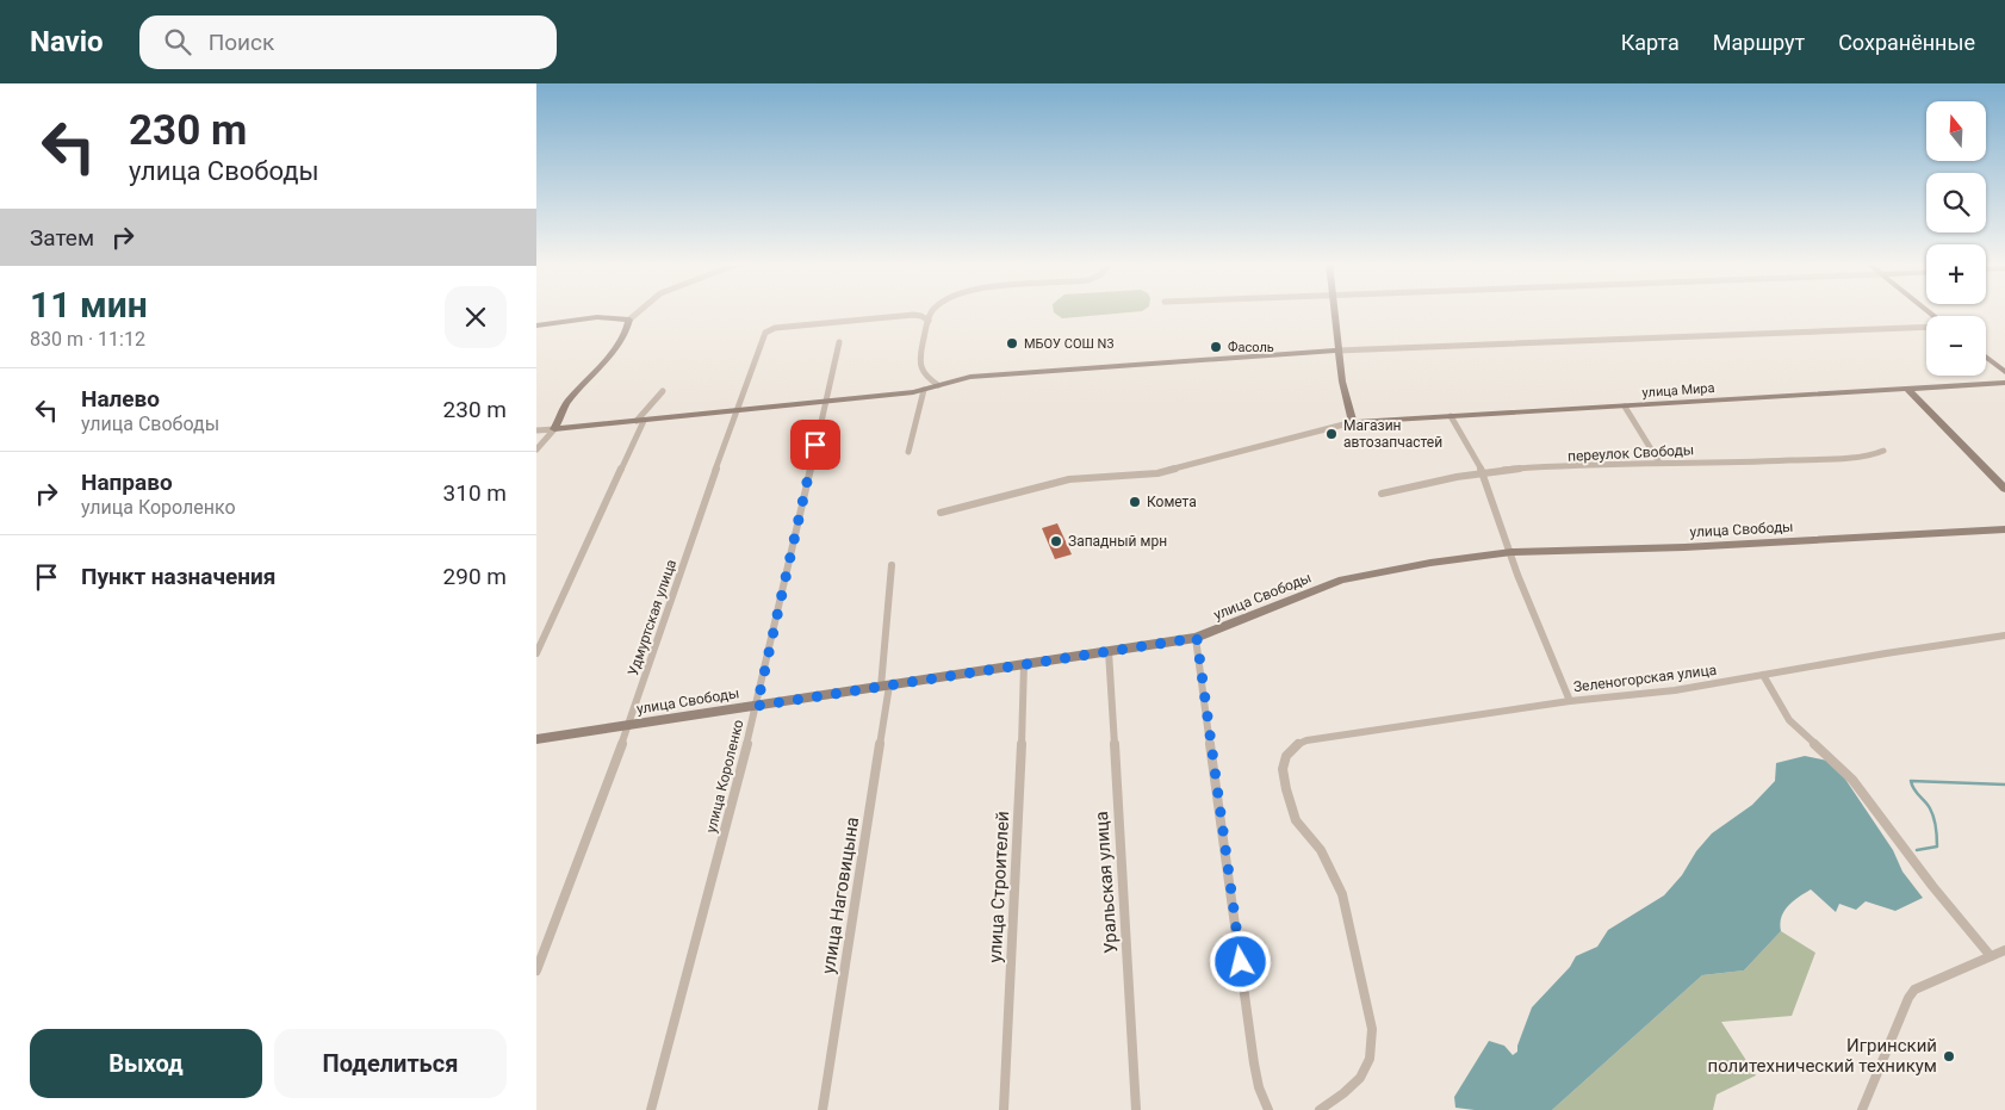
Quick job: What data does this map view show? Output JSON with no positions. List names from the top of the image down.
{
  "streets": {
    "street": [
      "улица Мира",
      "переулок Свободы",
      "улица Свободы",
      "Удмуртская улица",
      "Зеленогорская улица",
      "улица Короленко",
      "Уральская улица",
      "улица Строителей",
      "улица Наговицына"
    ]
  },
  "crossings": [
    ["улица Свободы", "Удмуртская улица"],
    ["улица Свободы", "улица Короленко"],
    ["улица Свободы", "Уральская улица"],
    ["улица Свободы", "улица Строителей"],
    ["улица Свободы", "улица Наговицына"]
  ],
  "places": [
    "МБОУ СОШ N3",
    "Фасоль",
    "Магазин автозапчастей",
    "Комета",
    "Западный мрн",
    "Игринский политехнический техникум"
  ],
  "north": "top",
  "page": {
    "header": "Navio",
    "search": "Поиск",
    "nav": ["Карта", "Маршрут", "Сохранённые"],
    "turn": ["230 m", "улица Свободы"],
    "map_buttons": ["+", "−"],
    "then": "Затем",
    "heading": ["11 мин", "830 m · 11:12"],
    "list": [
      {
        "name": "Налево",
        "note": "улица Свободы",
        "value": "230 m"
      },
      {
        "name": "Направо",
        "note": "улица Короленко",
        "value": "310 m"
      },
      {
        "name": "Пункт назначения",
        "value": "290 m"
      }
    ],
    "buttons": ["Выход", "Поделиться"]
  }
}
